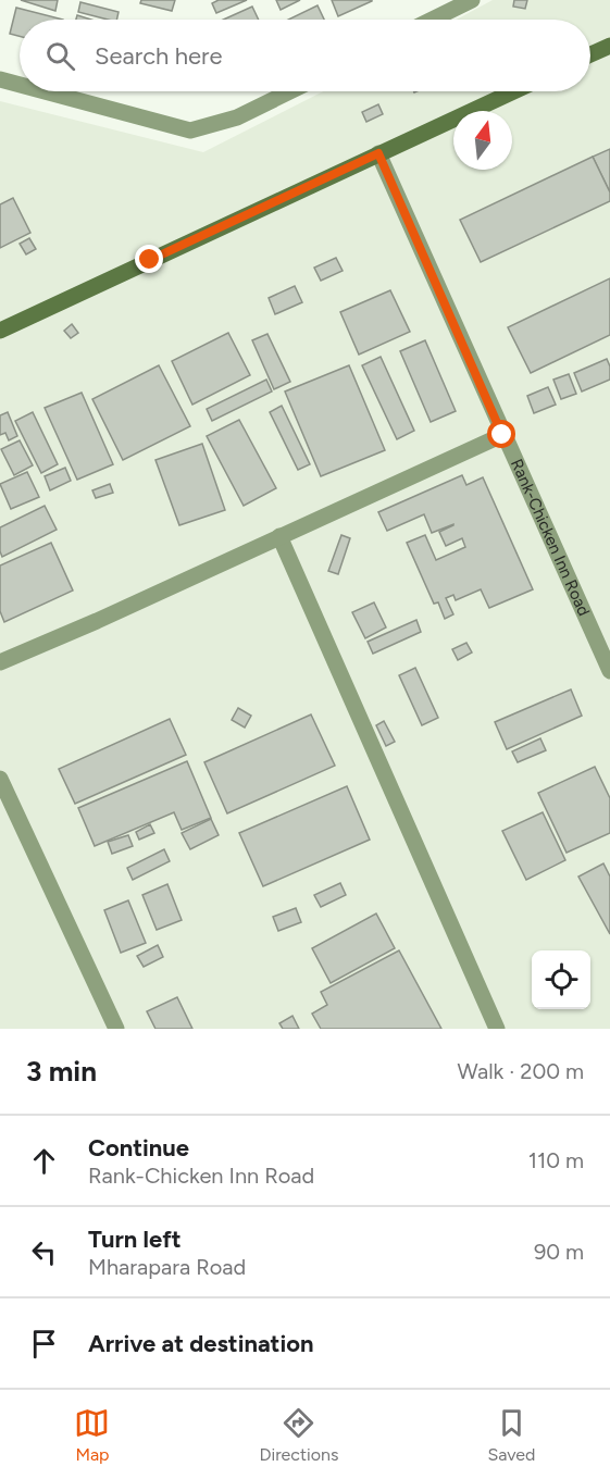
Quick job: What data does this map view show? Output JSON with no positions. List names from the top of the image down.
{
  "streets": {
    "street": ["Rank-Chicken Inn Road"]
  },
  "north": "top",
  "page": {
    "search": "Search here",
    "heading": ["3 min", "Walk · 200 m"],
    "list": [
      ["Continue", "Rank-Chicken Inn Road", "110 m"],
      ["Turn left", "Mharapara Road", "90 m"],
      "Arrive at destination"
    ],
    "nav": ["Map", "Directions", "Saved"]
  }
}
